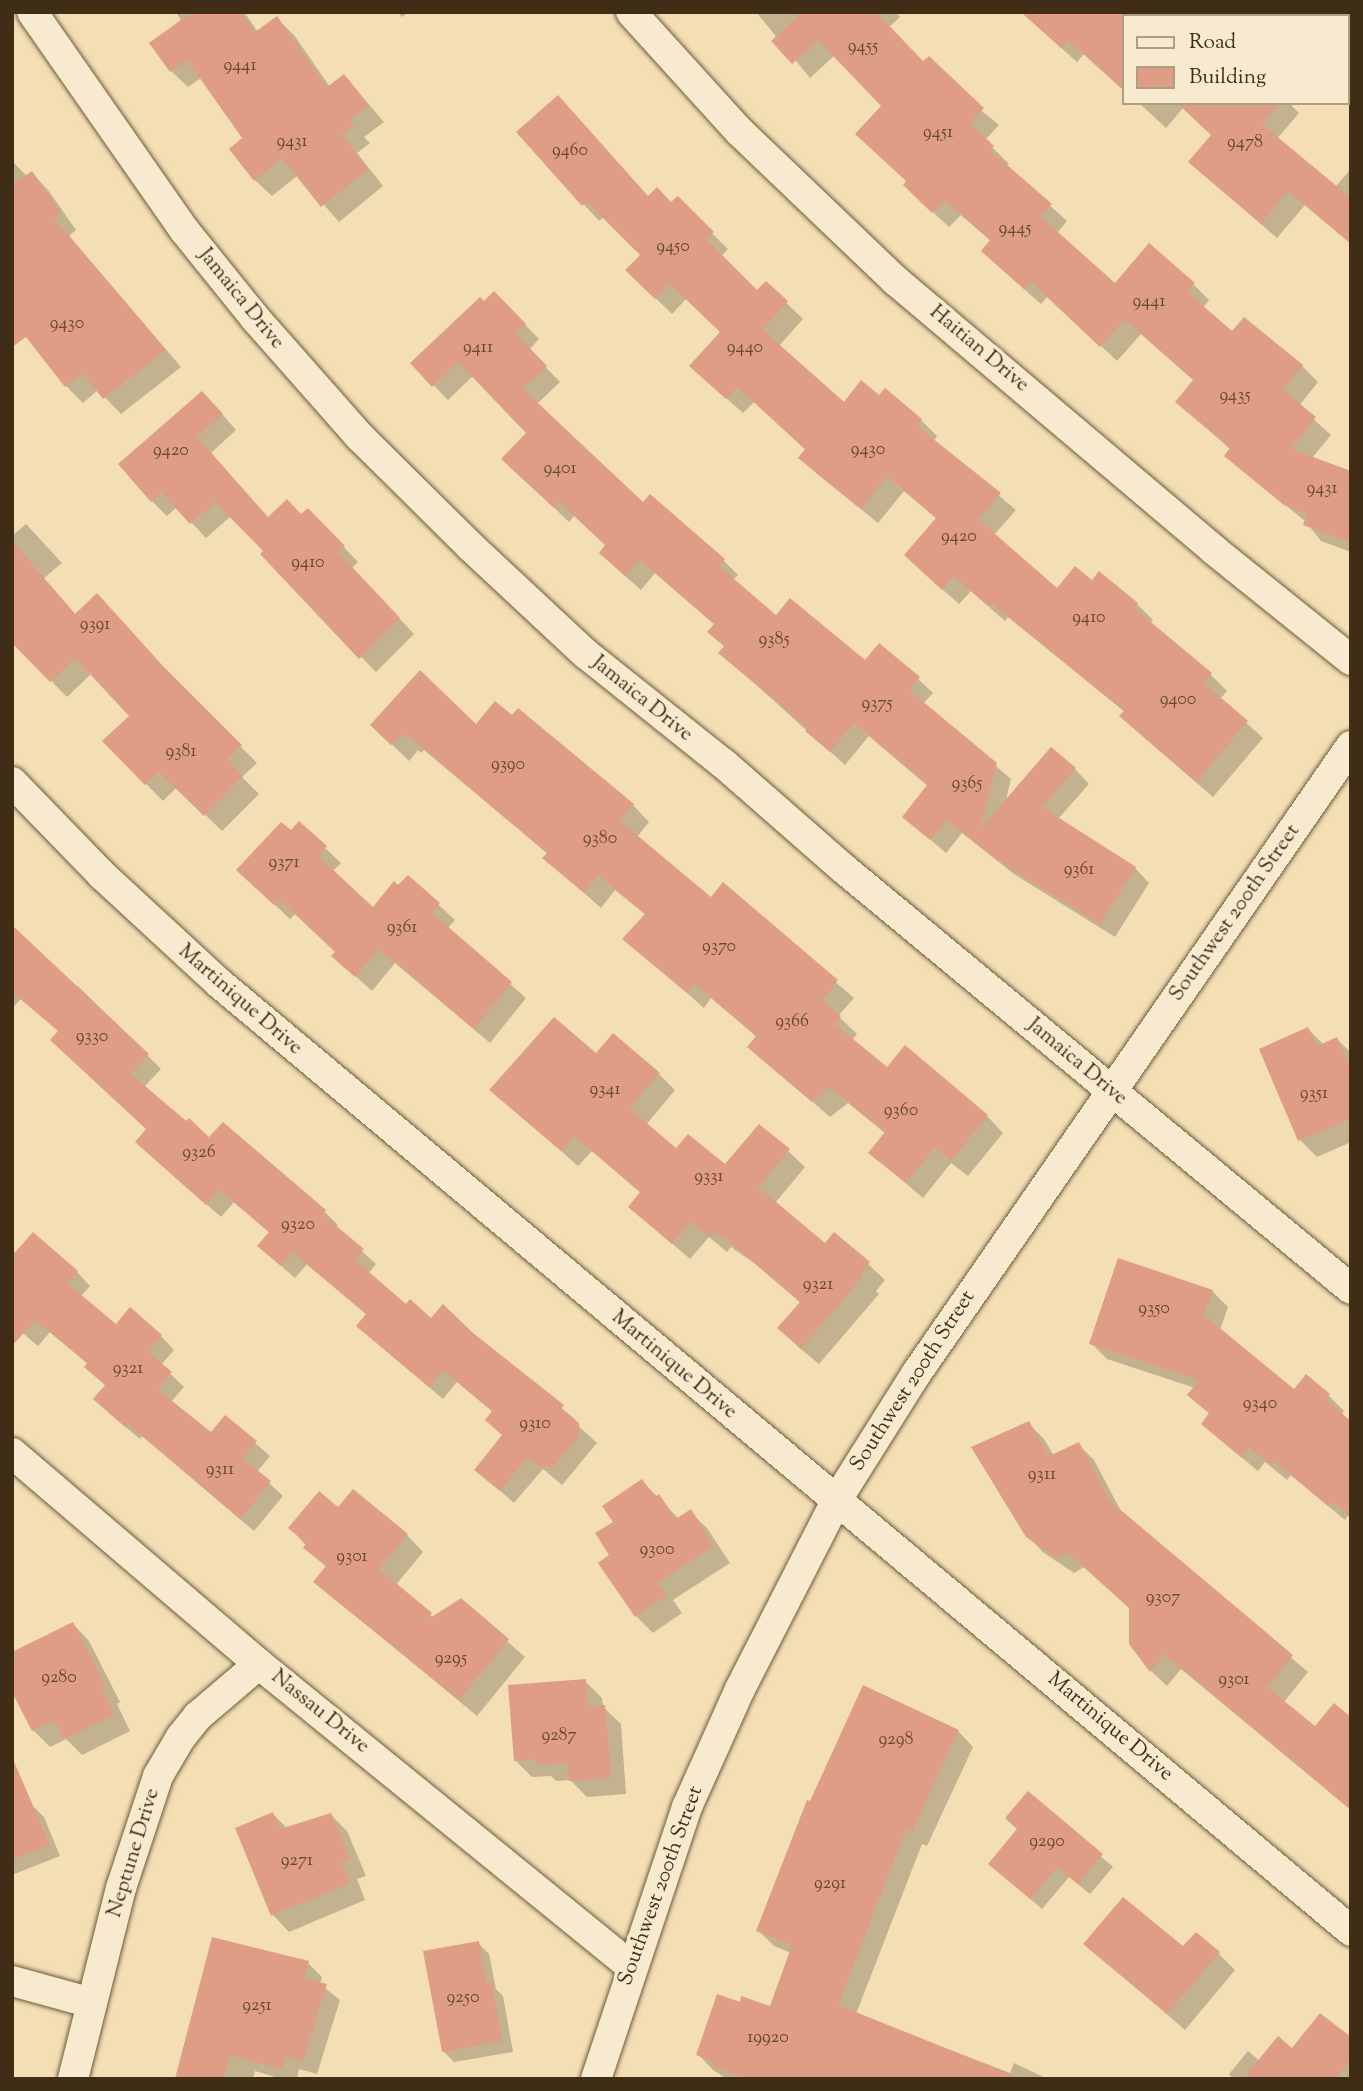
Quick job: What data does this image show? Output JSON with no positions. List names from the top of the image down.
{
  "streets": {
    "street": [
      "Jamaica Drive",
      "Haitian Drive",
      "Southwest 200th Street",
      "Martinique Drive",
      "Nassau Drive",
      "Neptune Drive"
    ]
  },
  "crossings": [
    ["Jamaica Drive", "Southwest 200th Street"],
    ["Southwest 200th Street", "Martinique Drive"],
    ["Southwest 200th Street", "Nassau Drive"],
    ["Nassau Drive", "Neptune Drive"]
  ],
  "house_numbers": [
    "9455",
    "9441",
    "9451",
    "9431",
    "9478",
    "9460",
    "9445",
    "9450",
    "9441",
    "9430",
    "9411",
    "9440",
    "9435",
    "9430",
    "9420",
    "9401",
    "9431",
    "9420",
    "9410",
    "9410",
    "9391",
    "9385",
    "9400",
    "9375",
    "9381",
    "9390",
    "9365",
    "9380",
    "9371",
    "9361",
    "9361",
    "9370",
    "9366",
    "9330",
    "9341",
    "9351",
    "9360",
    "9326",
    "9331",
    "9320",
    "9321",
    "9350",
    "9321",
    "9340",
    "9310",
    "9311",
    "9311",
    "9300",
    "9301",
    "9307",
    "9295",
    "9280",
    "9301",
    "9287",
    "9298",
    "9290",
    "9271",
    "9291",
    "9250",
    "9251",
    "19920"
  ],
  "legend": ["Road", "Building"]
}
